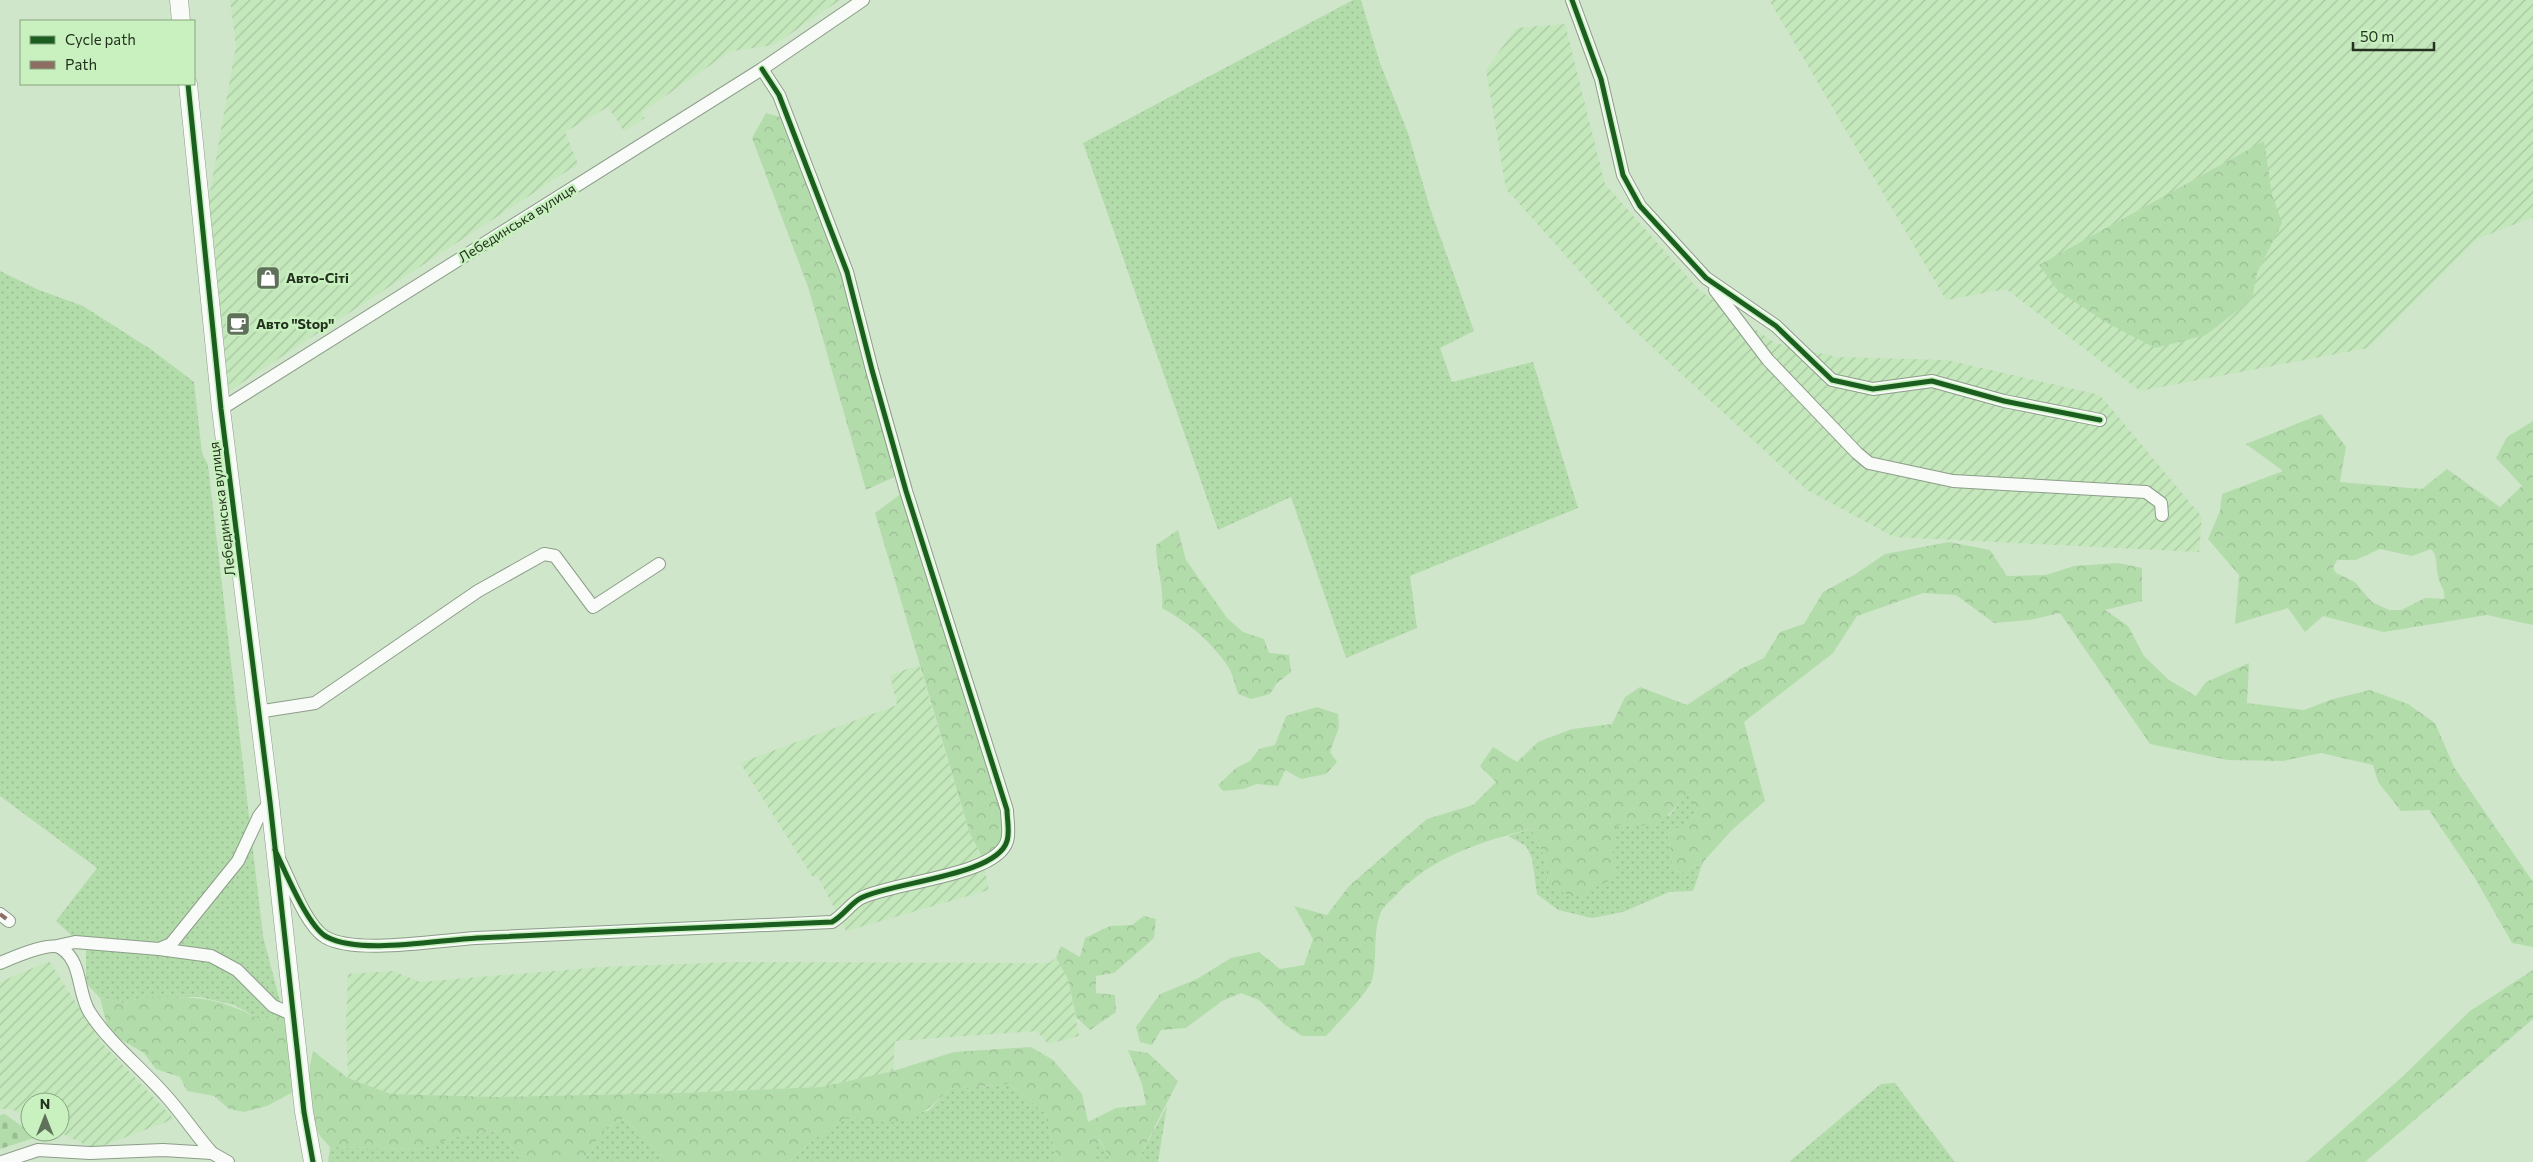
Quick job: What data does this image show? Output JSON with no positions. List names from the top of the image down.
{
  "streets": {
    "street": ["Лебединська вулиця"]
  },
  "places": {
    "shop": ["Авто-Сіті"],
    "cafe": ["Авто \"Stop\""]
  },
  "legend": ["Cycle path", "Path"],
  "scale_bar": "50 m",
  "north": "top"
}
